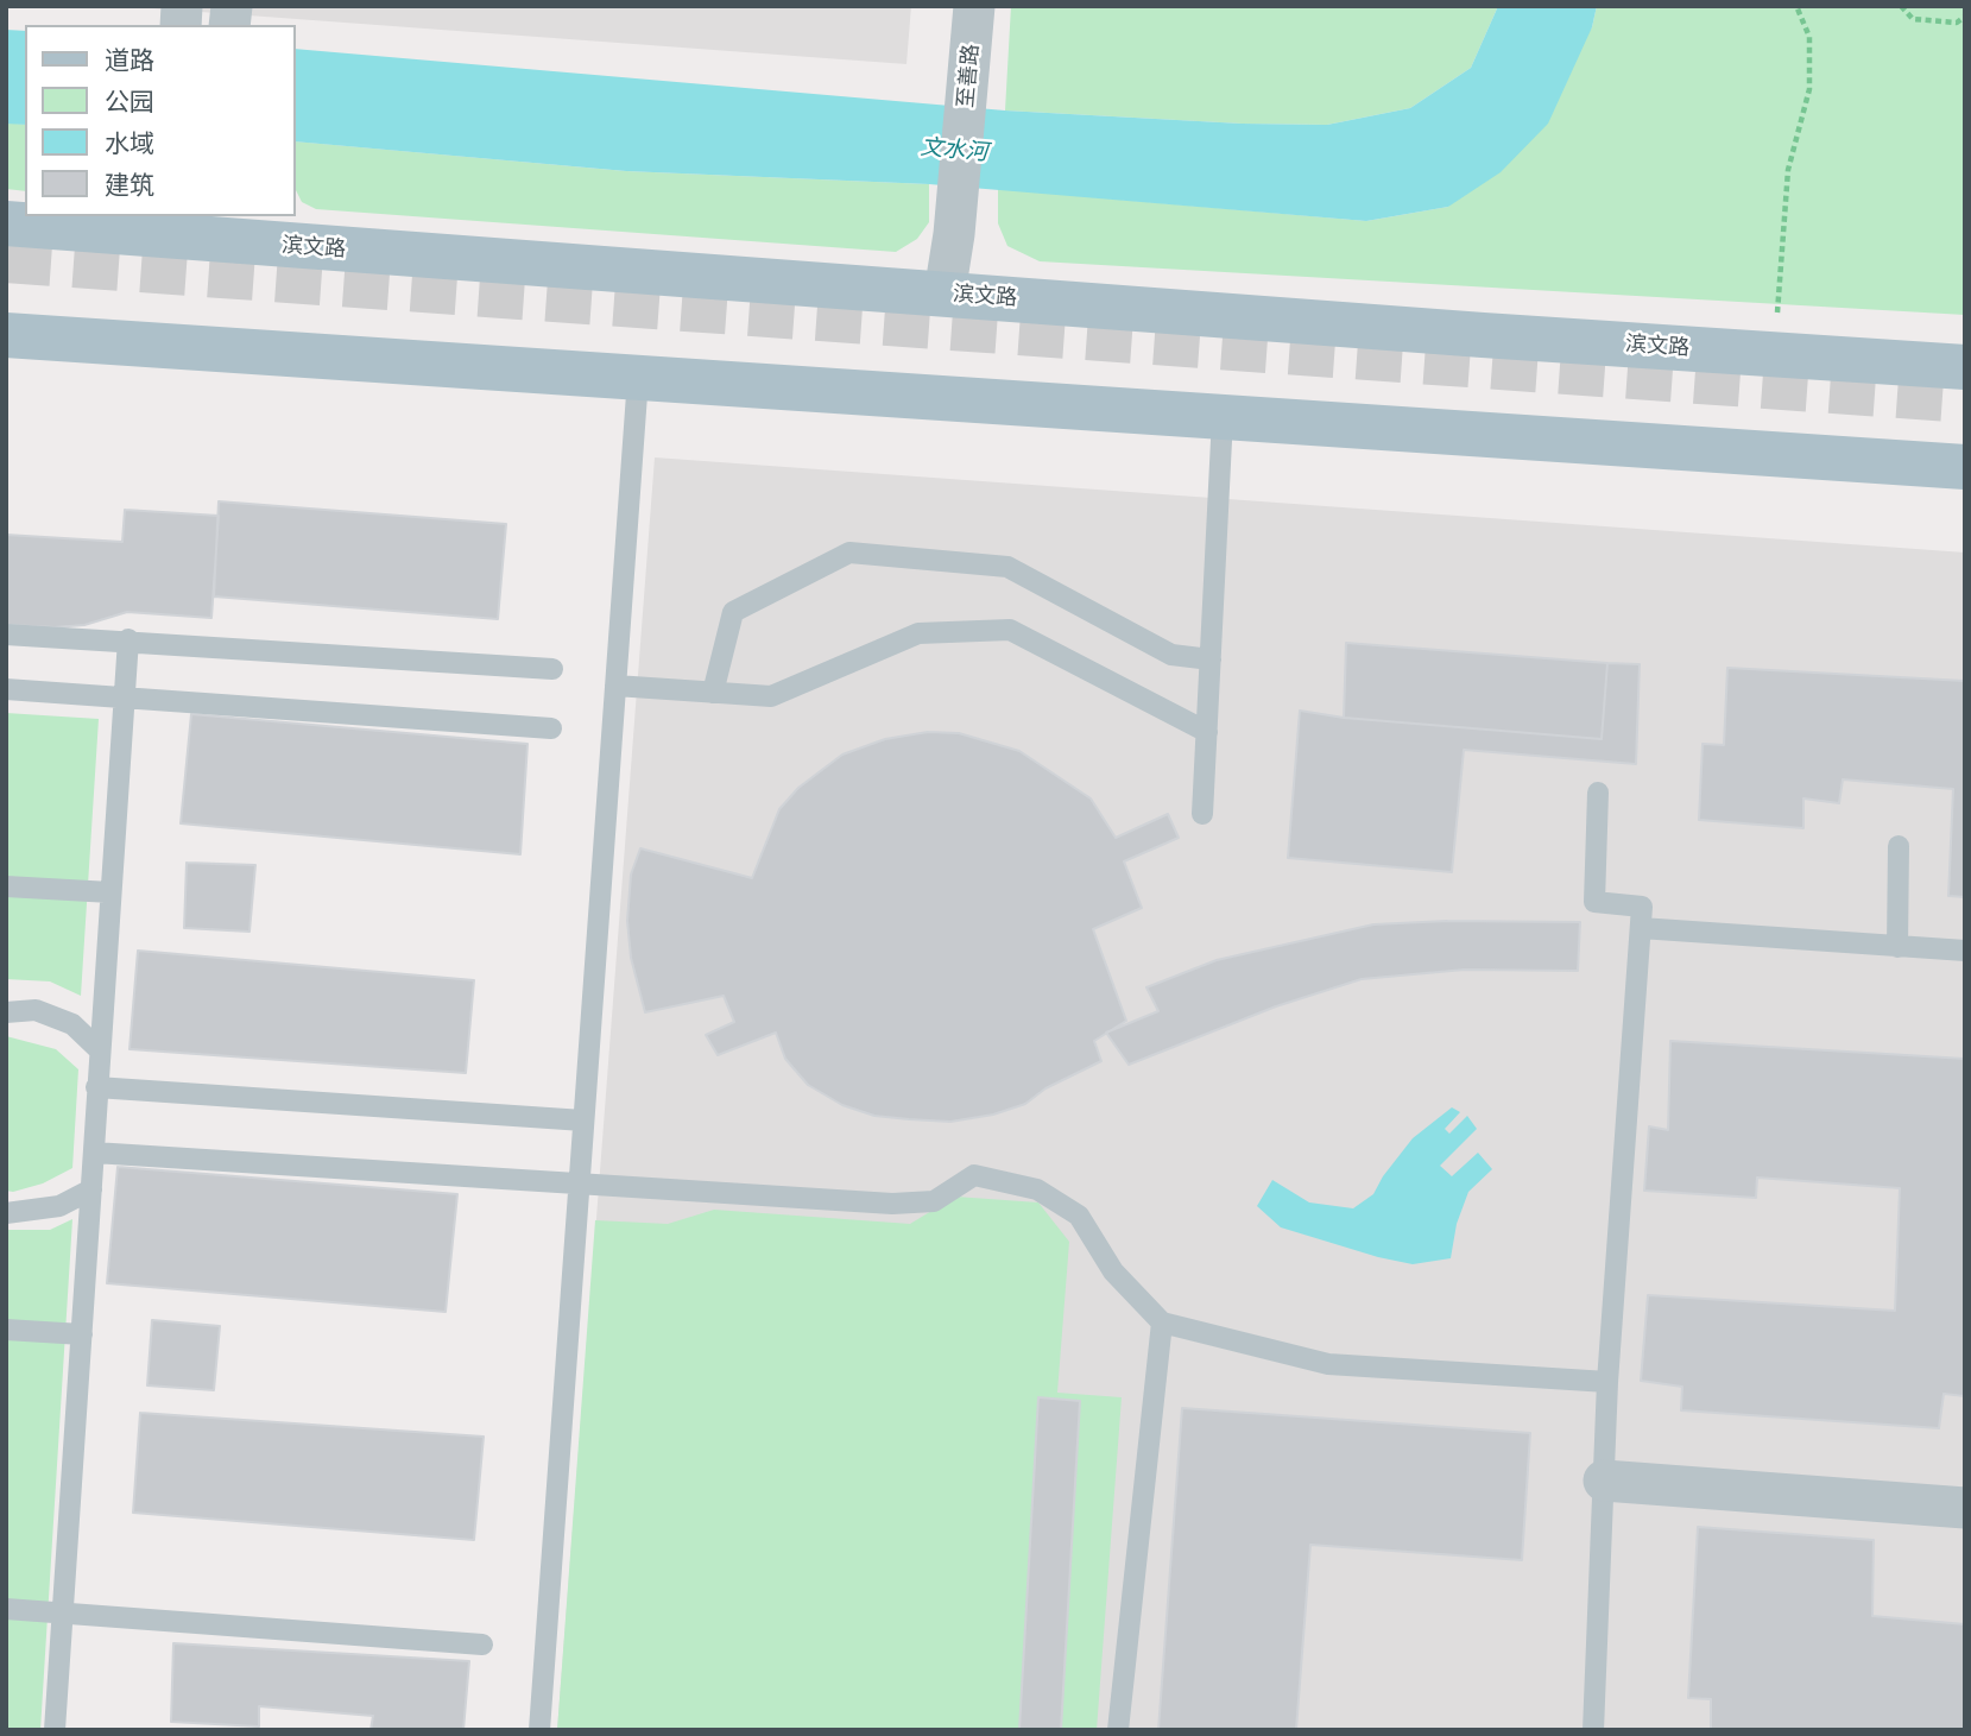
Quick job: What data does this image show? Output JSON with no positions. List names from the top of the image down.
{
  "streets": {
    "main road": ["滨文路"],
    "street": ["至善路"]
  },
  "crossings": [
    ["至善路", "滨文路"]
  ],
  "water": ["文水河"],
  "legend": [
    "道路",
    "公园",
    "水域",
    "建筑"
  ]
}
